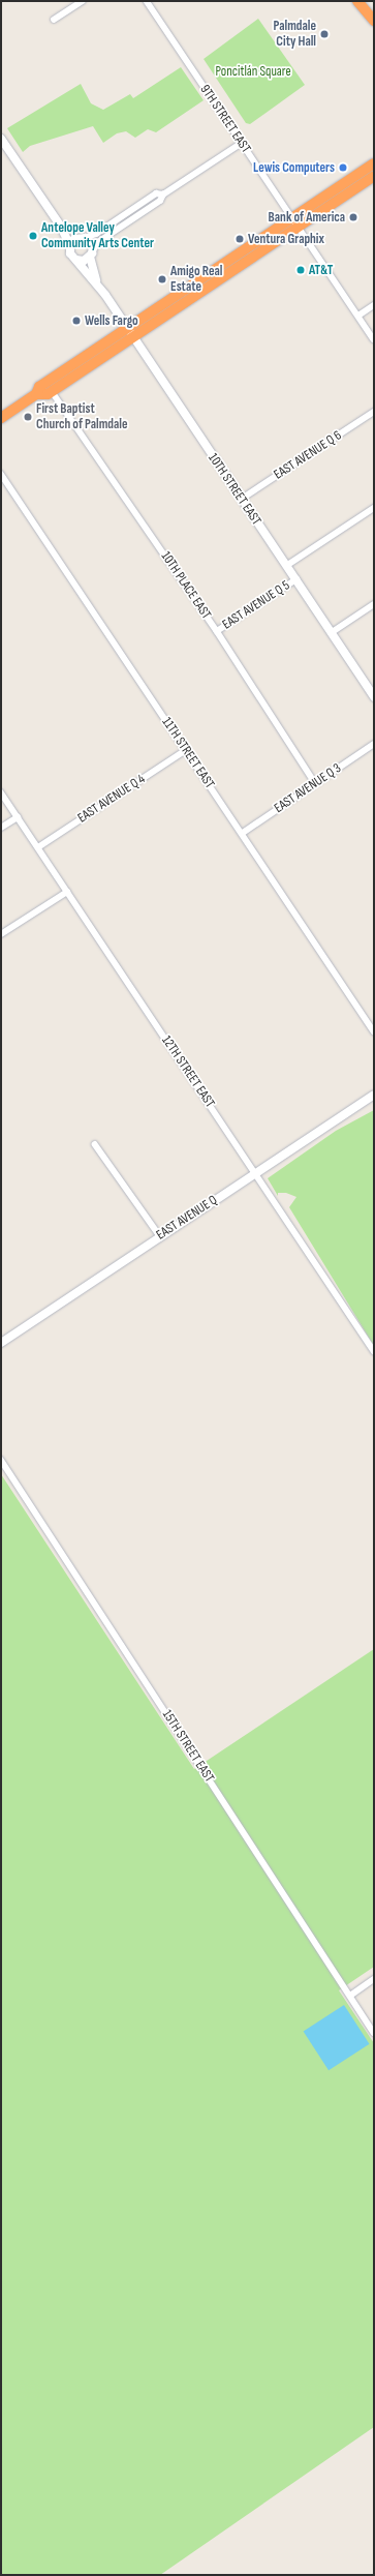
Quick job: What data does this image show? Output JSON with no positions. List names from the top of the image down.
{
  "streets": {
    "main road": ["10TH STREET EAST", "EAST AVENUE Q"],
    "street": [
      "9TH STREET EAST",
      "EAST AVENUE Q 6",
      "10TH PLACE EAST",
      "EAST AVENUE Q 5",
      "11TH STREET EAST",
      "EAST AVENUE Q 3",
      "EAST AVENUE Q 4",
      "12TH STREET EAST",
      "15TH STREET EAST"
    ]
  },
  "crossings": [
    ["EAST AVENUE Q 6", "10TH STREET EAST"],
    ["10TH STREET EAST", "EAST AVENUE Q 5"],
    ["10TH PLACE EAST", "EAST AVENUE Q 5"],
    ["10TH PLACE EAST", "EAST AVENUE Q 3"],
    ["11TH STREET EAST", "EAST AVENUE Q 3"],
    ["11TH STREET EAST", "EAST AVENUE Q 4"],
    ["EAST AVENUE Q 4", "12TH STREET EAST"],
    ["12TH STREET EAST", "EAST AVENUE Q"]
  ],
  "parks": ["Poncitlán Square"],
  "places": [
    "Palmdale City Hall",
    "Lewis Computers",
    "Bank of America",
    "Antelope Valley Community Arts Center",
    "Ventura Graphix",
    "AT&T",
    "Amigo Real Estate",
    "Wells Fargo",
    "First Baptist Church of Palmdale"
  ]
}
